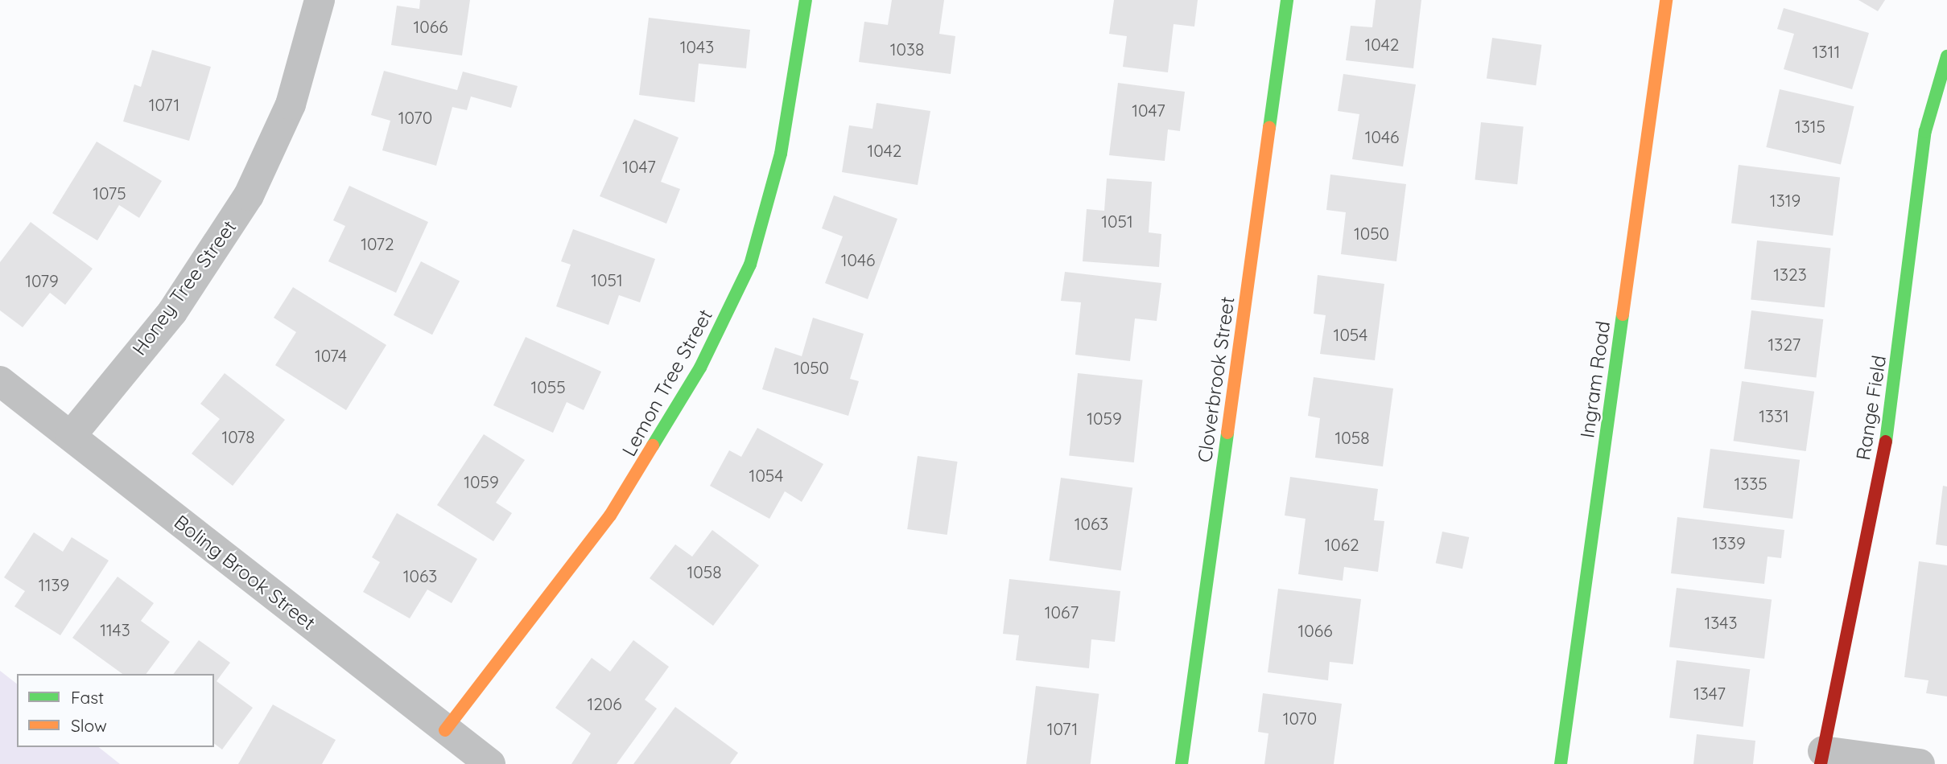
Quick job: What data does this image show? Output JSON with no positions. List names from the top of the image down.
{
  "streets": {
    "street": [
      "Honey Tree Street",
      "Cloverbrook Street",
      "Ingram Road",
      "Lemon Tree Street",
      "Range Field",
      "Boling Brook Street"
    ]
  },
  "crossings": [
    ["Honey Tree Street", "Boling Brook Street"],
    ["Lemon Tree Street", "Boling Brook Street"]
  ],
  "house_numbers": [
    "1066",
    "1042",
    "1043",
    "1038",
    "1311",
    "1071",
    "1047",
    "1070",
    "1315",
    "1046",
    "1042",
    "1047",
    "1075",
    "1319",
    "1051",
    "1050",
    "1072",
    "1046",
    "1323",
    "1051",
    "1079",
    "1054",
    "1327",
    "1074",
    "1050",
    "1055",
    "1331",
    "1059",
    "1078",
    "1058",
    "1054",
    "1059",
    "1335",
    "1063",
    "1339",
    "1062",
    "1058",
    "1063",
    "1139",
    "1067",
    "1343",
    "1143",
    "1066",
    "1347",
    "1206",
    "1070",
    "1071"
  ],
  "legend": ["Fast", "Slow"]
}
